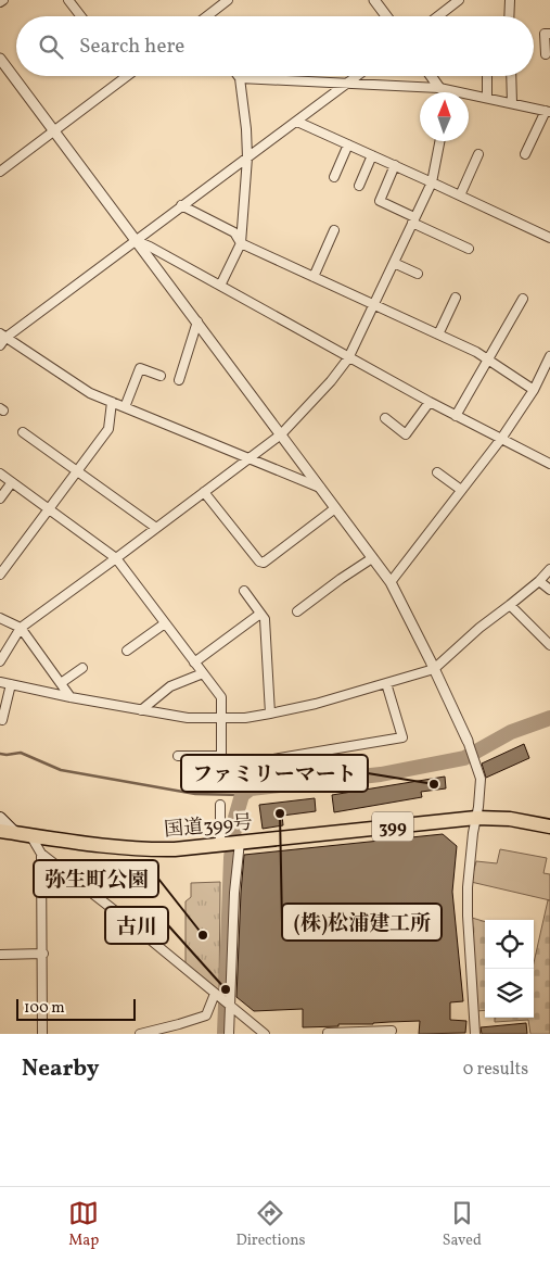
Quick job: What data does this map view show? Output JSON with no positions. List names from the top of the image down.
{
  "streets": {
    "highway": ["国道399号", "399"]
  },
  "places": [
    "ファミリーマート",
    "(株)松浦建工所",
    "弥生町公園",
    "古川"
  ],
  "scale_bar": "100 m",
  "north": "top",
  "page": {
    "search": "Search here",
    "scale": "100 m",
    "heading": ["Nearby", "0 results"],
    "nav": ["Map", "Directions", "Saved"]
  }
}
